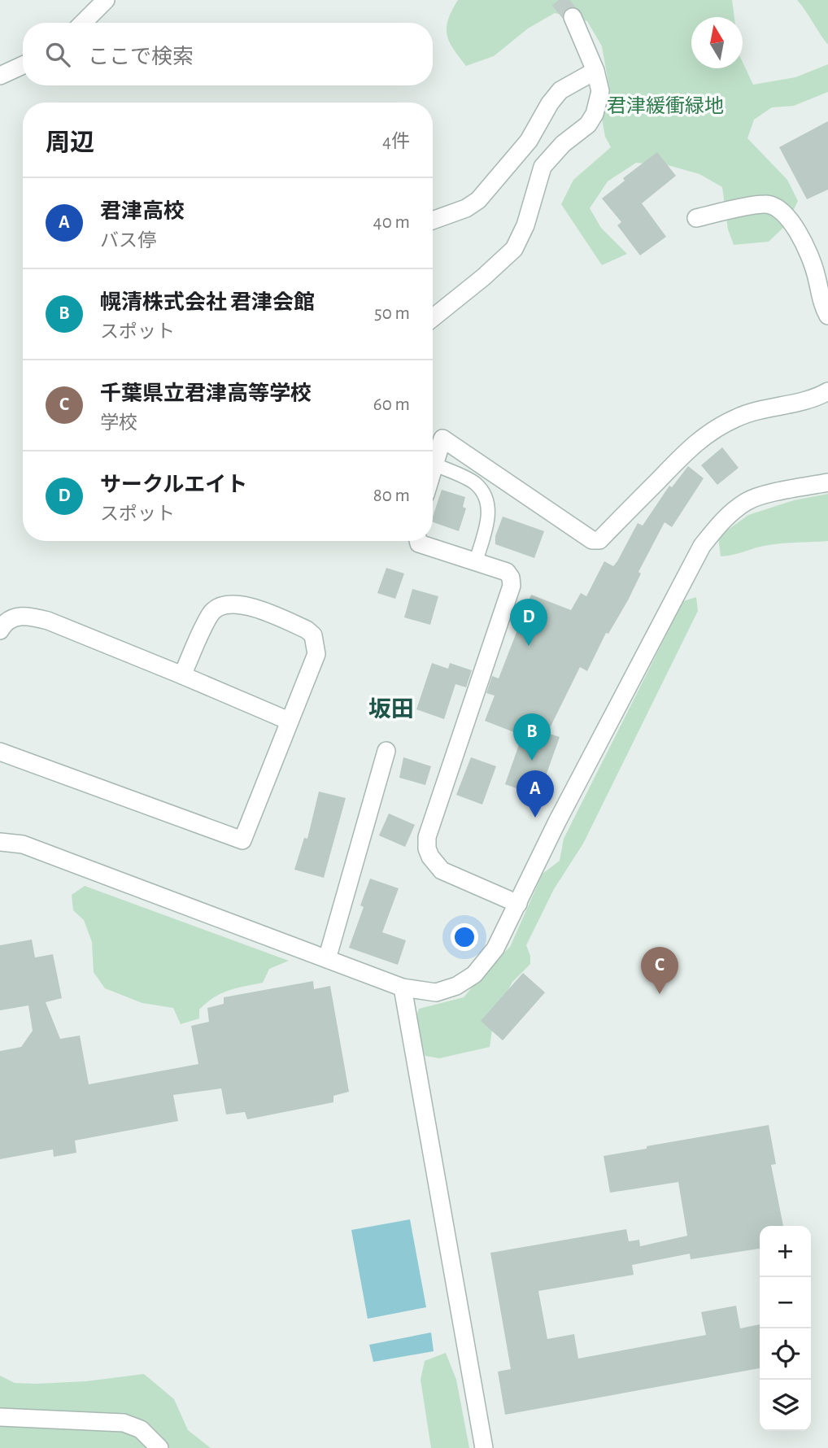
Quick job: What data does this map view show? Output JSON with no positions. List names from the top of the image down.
{
  "districts": ["坂田"],
  "parks": ["君津緩衝緑地"],
  "north": "top",
  "page": {
    "search": "ここで検索",
    "heading": ["周辺", "4件"],
    "list": [
      {
        "mark": "A",
        "name": "君津高校",
        "note": "バス停",
        "value": "40 m"
      },
      {
        "mark": "B",
        "name": "幌清株式会社 君津会館",
        "note": "スポット",
        "value": "50 m"
      },
      {
        "mark": "C",
        "name": "千葉県立君津高等学校",
        "note": "学校",
        "value": "60 m"
      },
      {
        "mark": "D",
        "name": "サークルエイト",
        "note": "スポット",
        "value": "80 m"
      }
    ],
    "pins": [
      "D",
      "B",
      "A",
      "C"
    ],
    "map_buttons": ["+", "−"]
  }
}
